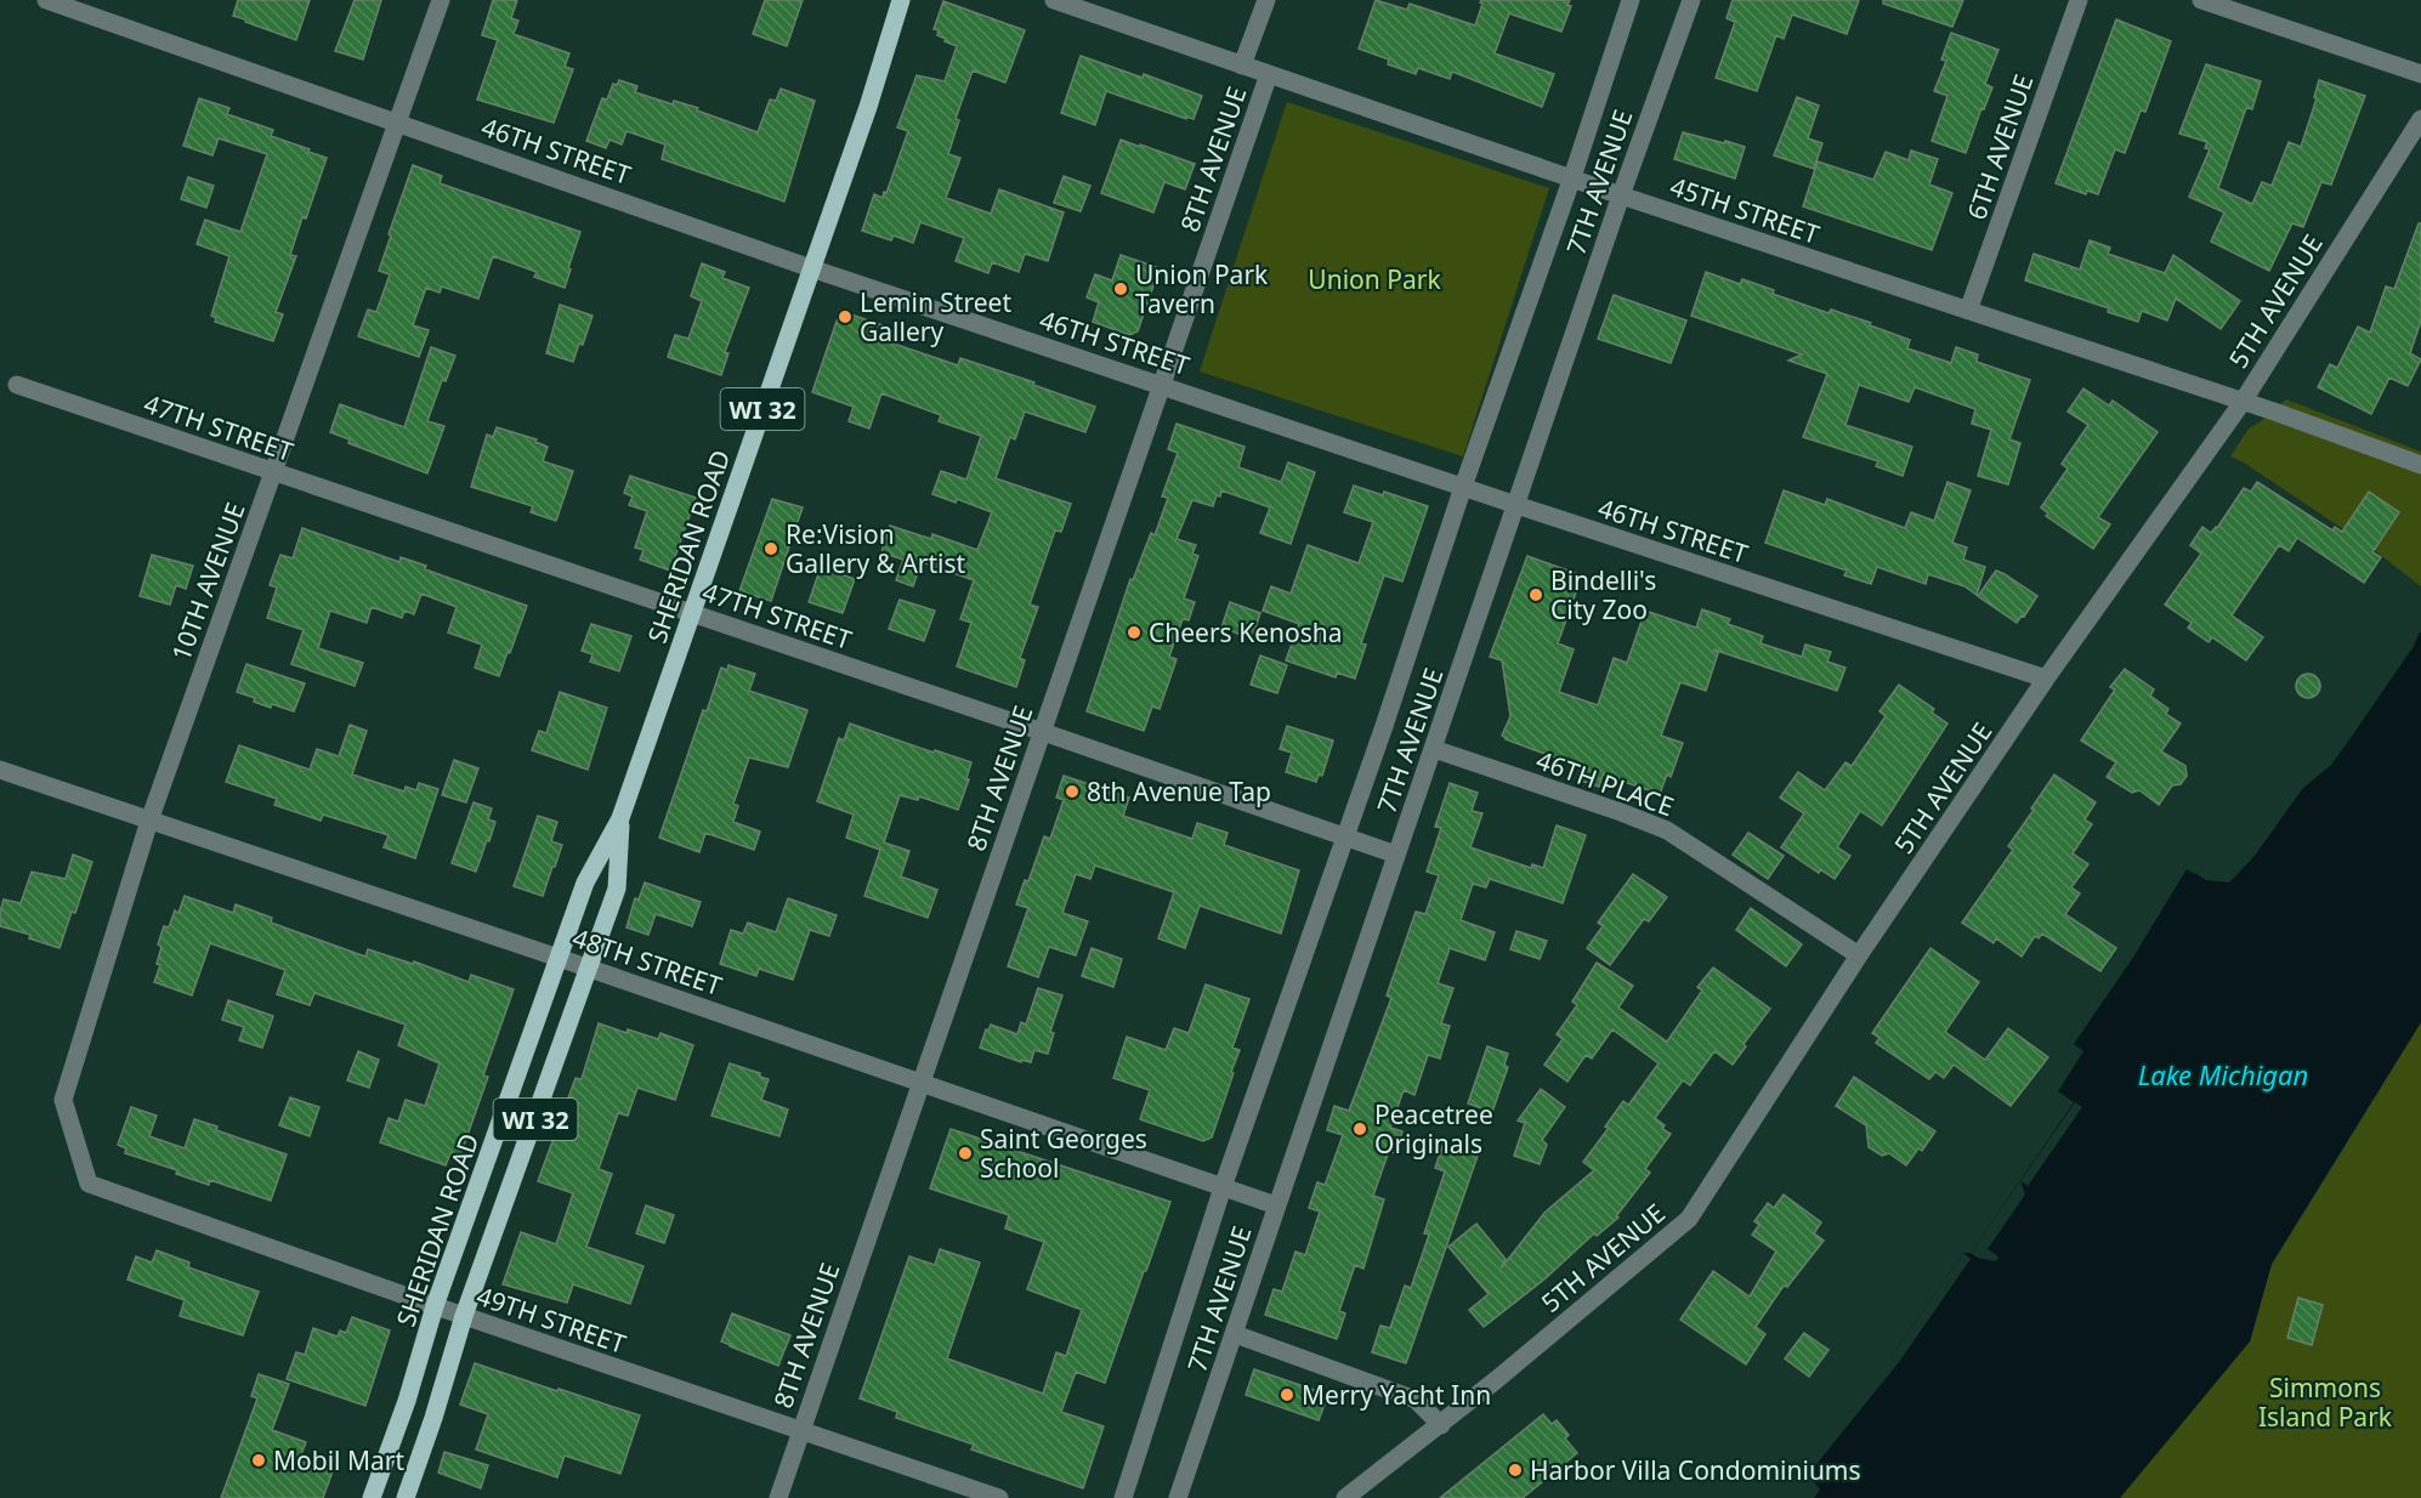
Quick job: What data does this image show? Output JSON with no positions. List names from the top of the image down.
{
  "streets": {
    "main road": ["WI 32", "SHERIDAN ROAD"],
    "street": [
      "6TH AVENUE",
      "46TH STREET",
      "8TH AVENUE",
      "7TH AVENUE",
      "45TH STREET",
      "5TH AVENUE",
      "47TH STREET",
      "10TH AVENUE",
      "46TH PLACE",
      "48TH STREET",
      "49TH STREET"
    ]
  },
  "crossings": [
    ["6TH AVENUE", "45TH STREET"],
    ["46TH STREET", "8TH AVENUE"],
    ["46TH STREET", "7TH AVENUE"],
    ["46TH STREET", "5TH AVENUE"],
    ["46TH STREET", "SHERIDAN ROAD"],
    ["46TH STREET", "10TH AVENUE"],
    ["8TH AVENUE", "45TH STREET"],
    ["8TH AVENUE", "47TH STREET"],
    ["8TH AVENUE", "48TH STREET"],
    ["8TH AVENUE", "49TH STREET"],
    ["7TH AVENUE", "45TH STREET"],
    ["7TH AVENUE", "47TH STREET"],
    ["7TH AVENUE", "46TH PLACE"],
    ["7TH AVENUE", "48TH STREET"],
    ["45TH STREET", "5TH AVENUE"],
    ["5TH AVENUE", "46TH PLACE"],
    ["47TH STREET", "SHERIDAN ROAD"],
    ["47TH STREET", "10TH AVENUE"],
    ["SHERIDAN ROAD", "48TH STREET"],
    ["SHERIDAN ROAD", "49TH STREET"],
    ["10TH AVENUE", "48TH STREET"],
    ["10TH AVENUE", "49TH STREET"]
  ],
  "water": ["Lake Michigan"],
  "parks": ["Union Park", "Simmons Island Park"],
  "places": [
    "Union Park Tavern",
    "Lemin Street Gallery",
    "Re:Vision Gallery & Artist",
    "Bindelli's City Zoo",
    "Cheers Kenosha",
    "8th Avenue Tap",
    "Peacetree Originals",
    "Saint Georges School",
    "Merry Yacht Inn",
    "Mobil Mart",
    "Harbor Villa Condominiums"
  ]
}
